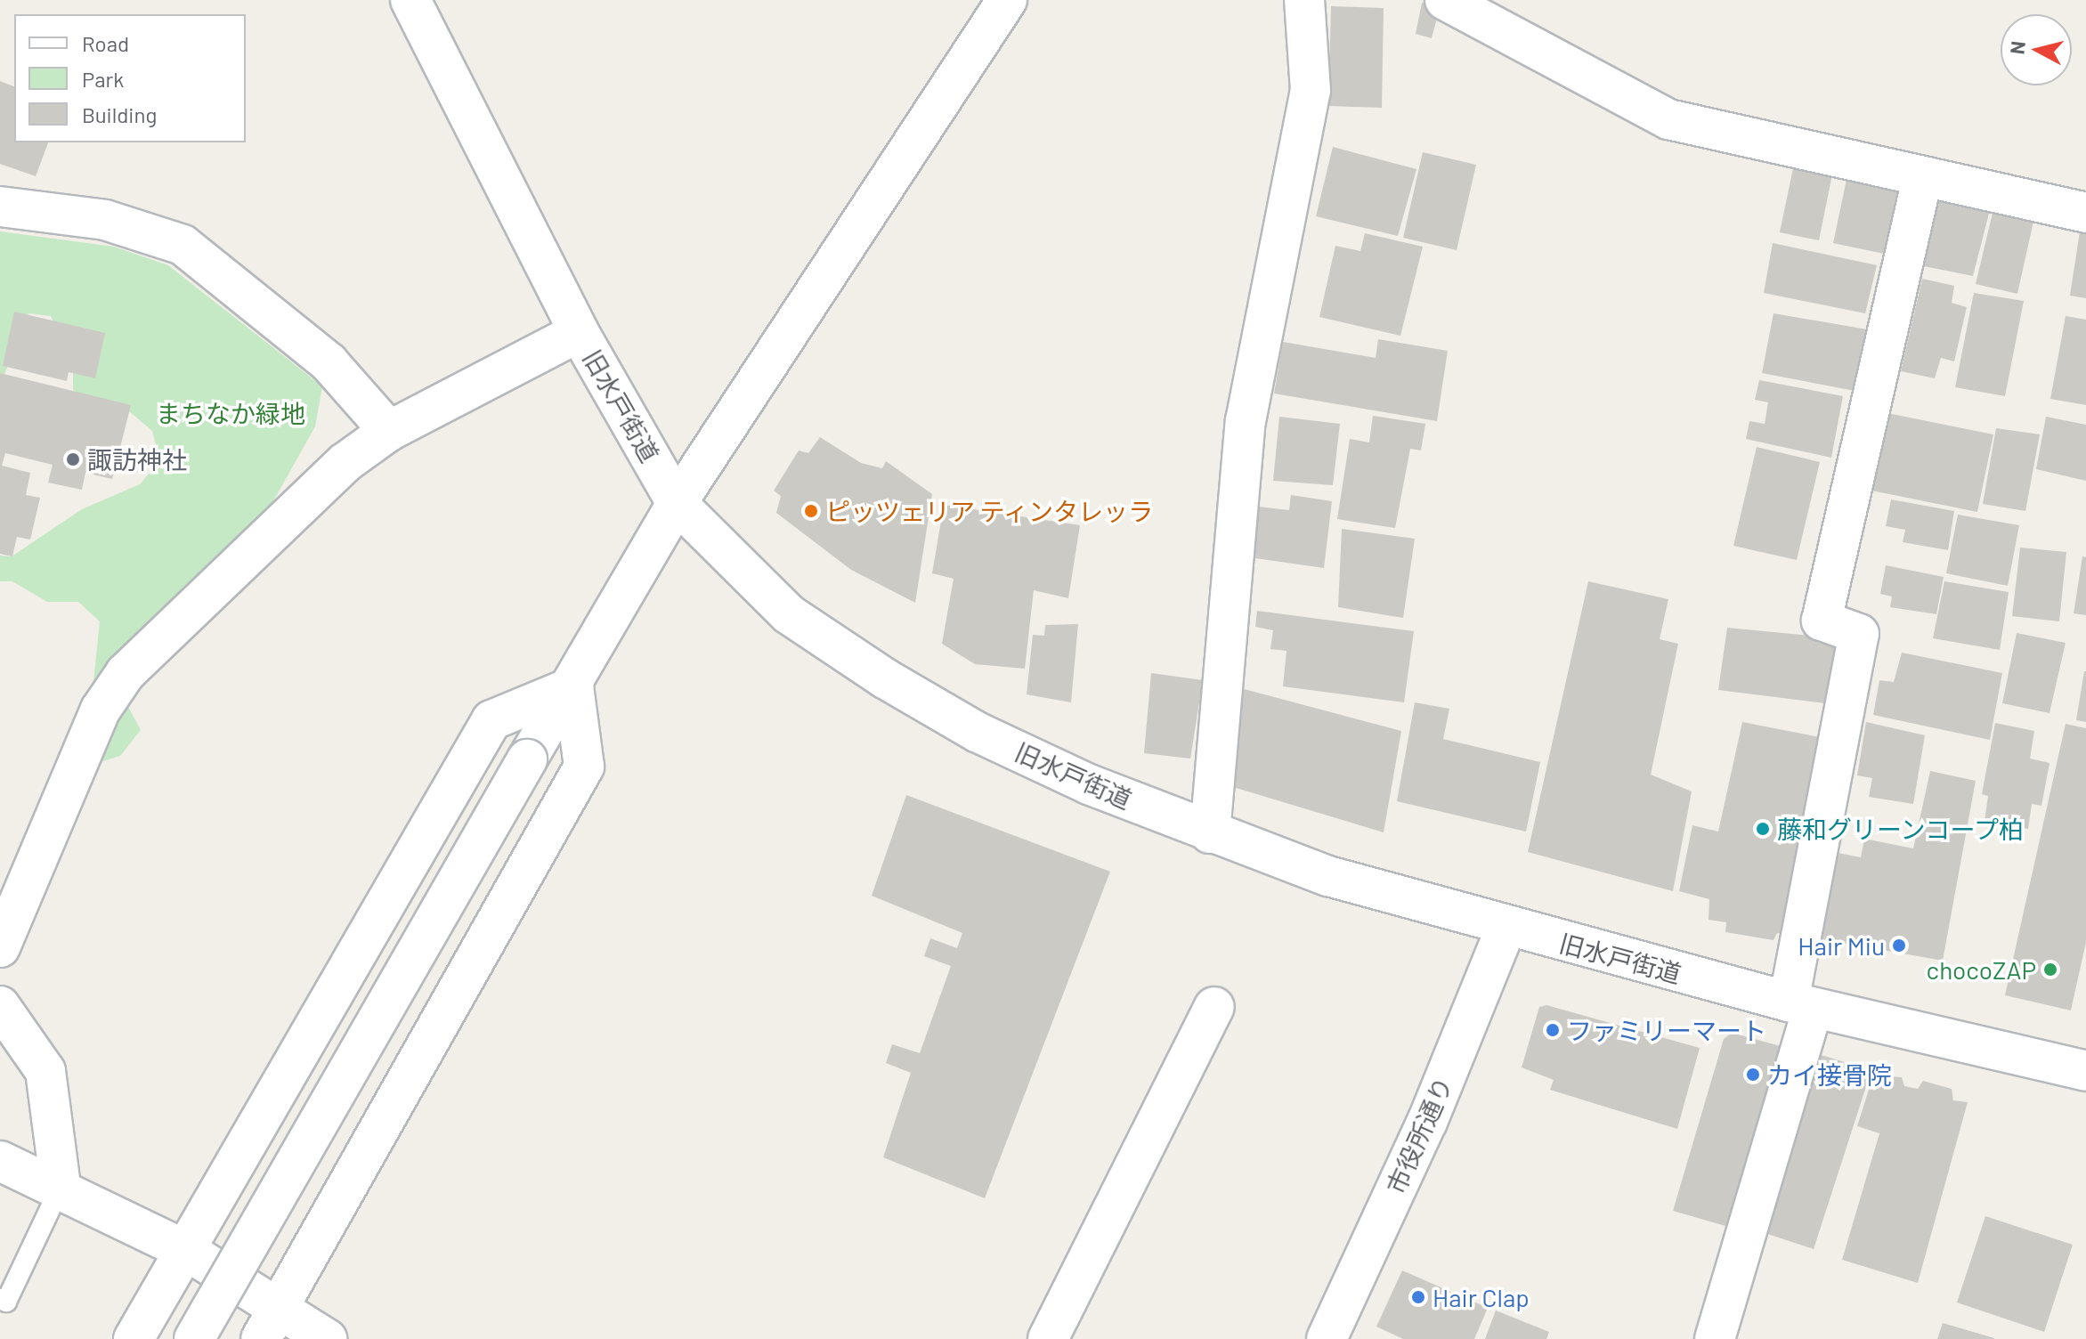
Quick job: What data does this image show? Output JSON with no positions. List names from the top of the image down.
{
  "streets": {
    "street": ["旧水戸街道", "市役所通り"]
  },
  "crossings": [
    ["旧水戸街道", "市役所通り"]
  ],
  "parks": ["まちなか緑地"],
  "places": [
    "諏訪神社",
    "ピッツェリア ティンタレッラ",
    "藤和グリーンコープ柏",
    "Hair Miu",
    "chocoZAP",
    "ファミリーマート",
    "カイ接骨院",
    "Hair Clap"
  ],
  "legend": ["Road", "Park", "Building"],
  "north": "left"
}
